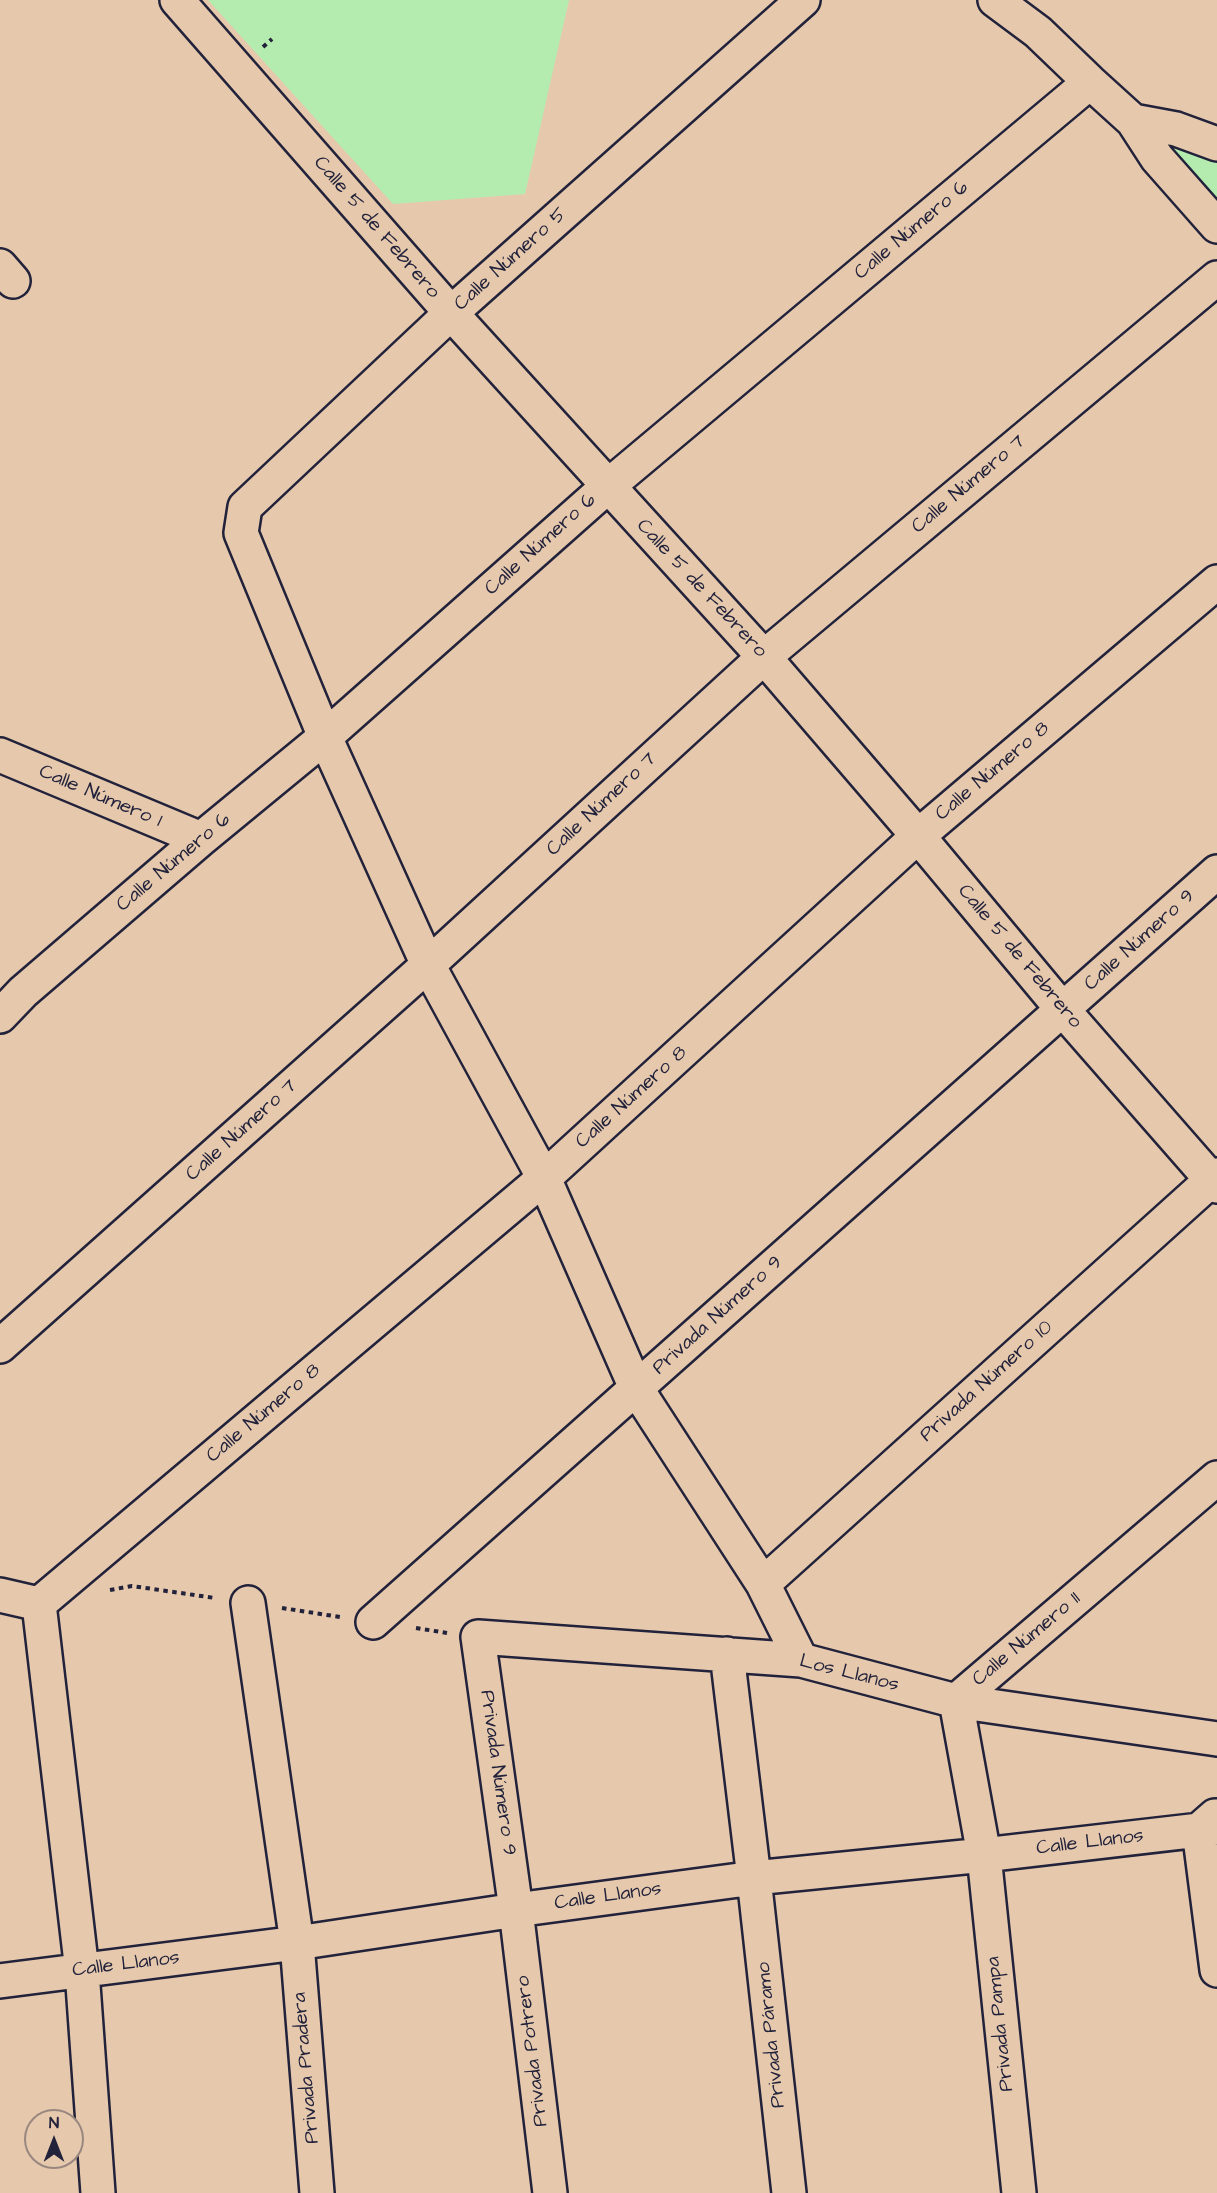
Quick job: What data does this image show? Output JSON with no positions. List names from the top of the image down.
{
  "streets": {
    "street": [
      "Calle 5 de Febrero",
      "Calle Número 6",
      "Calle Número 5",
      "Calle Número 7",
      "Calle Número 8",
      "Calle Número 1",
      "Calle Número 9",
      "Privada Número 9",
      "Privada Número 10",
      "Calle Número 11",
      "Los Llanos",
      "Calle Llanos",
      "Privada Pampa",
      "Privada Páramo",
      "Privada Potrero",
      "Privada Pradera"
    ]
  },
  "crossings": [
    ["Calle 5 de Febrero", "Calle Número 6"],
    ["Calle 5 de Febrero", "Calle Número 5"],
    ["Calle 5 de Febrero", "Calle Número 7"],
    ["Calle 5 de Febrero", "Calle Número 8"],
    ["Calle 5 de Febrero", "Calle Número 9"],
    ["Calle 5 de Febrero", "Privada Número 9"],
    ["Calle 5 de Febrero", "Privada Número 10"],
    ["Calle Número 6", "Calle Número 5"],
    ["Calle Número 6", "Calle Número 1"],
    ["Calle Número 9", "Privada Número 9"],
    ["Privada Número 9", "Los Llanos"],
    ["Privada Número 9", "Calle Llanos"],
    ["Privada Número 9", "Privada Potrero"],
    ["Calle Número 11", "Los Llanos"],
    ["Calle Número 11", "Calle Llanos"],
    ["Calle Número 11", "Privada Pampa"],
    ["Calle Llanos", "Privada Pampa"],
    ["Calle Llanos", "Privada Páramo"],
    ["Calle Llanos", "Privada Potrero"],
    ["Calle Llanos", "Privada Pradera"]
  ],
  "north": "top"
}
